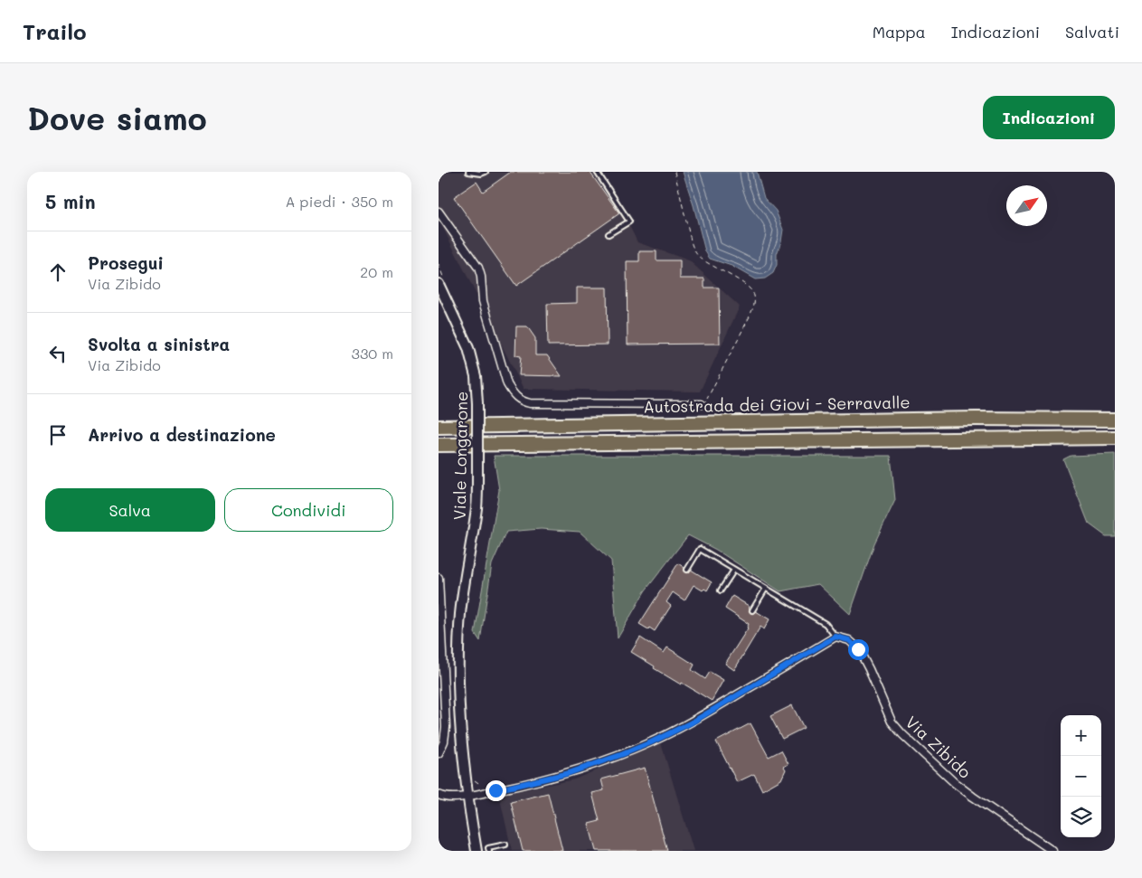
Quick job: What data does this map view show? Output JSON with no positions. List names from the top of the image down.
{
  "streets": {
    "highway": ["Autostrada dei Giovi - Serravalle"],
    "main road": ["Viale Longarone"],
    "street": ["Via Zibido"]
  },
  "north": "top right",
  "page": {
    "header": "Trailo",
    "nav": ["Mappa", "Indicazioni", "Salvati"],
    "buttons": [
      "Indicazioni",
      ["Salva", "Condividi"]
    ],
    "title": "Dove siamo",
    "heading": ["5 min", "A piedi · 350 m"],
    "list": [
      ["Prosegui", "Via Zibido", "20 m"],
      ["Svolta a sinistra", "Via Zibido", "330 m"],
      "Arrivo a destinazione"
    ],
    "map_buttons": ["+", "−"]
  }
}
